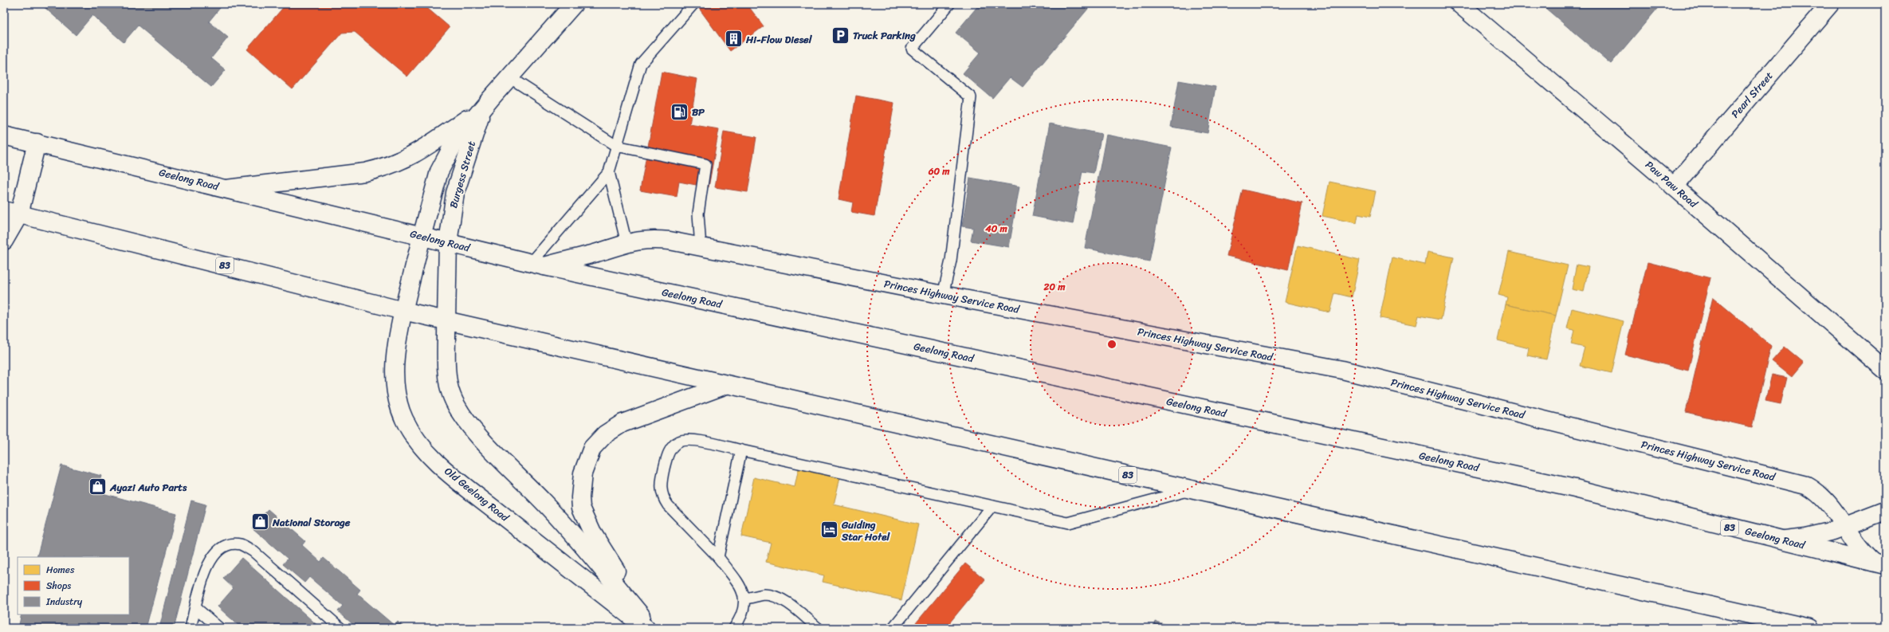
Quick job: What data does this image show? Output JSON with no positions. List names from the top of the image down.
{
  "streets": {
    "main road": [
      "Pearl Street",
      "Burgess Street",
      "Geelong Road",
      "Paw Paw Road",
      "83",
      "Princes Highway Service Road",
      "Old Geelong Road"
    ]
  },
  "crossings": [
    ["Pearl Street", "Paw Paw Road"],
    ["Burgess Street", "Geelong Road"],
    ["Burgess Street", "83"],
    ["Burgess Street", "Old Geelong Road"],
    ["Geelong Road", "Princes Highway Service Road"],
    ["83", "Old Geelong Road"]
  ],
  "places": {
    "parking": ["Truck Parking"],
    "building": ["Hi-Flow Diesel"],
    "fuel station": ["BP"],
    "shop": ["Ayazi Auto Parts", "National Storage"],
    "hotel": ["Guiding Star Hotel"]
  },
  "legend": ["Homes", "Shops", "Industry"],
  "rings": ["60 m", "40 m", "20 m"]
}
